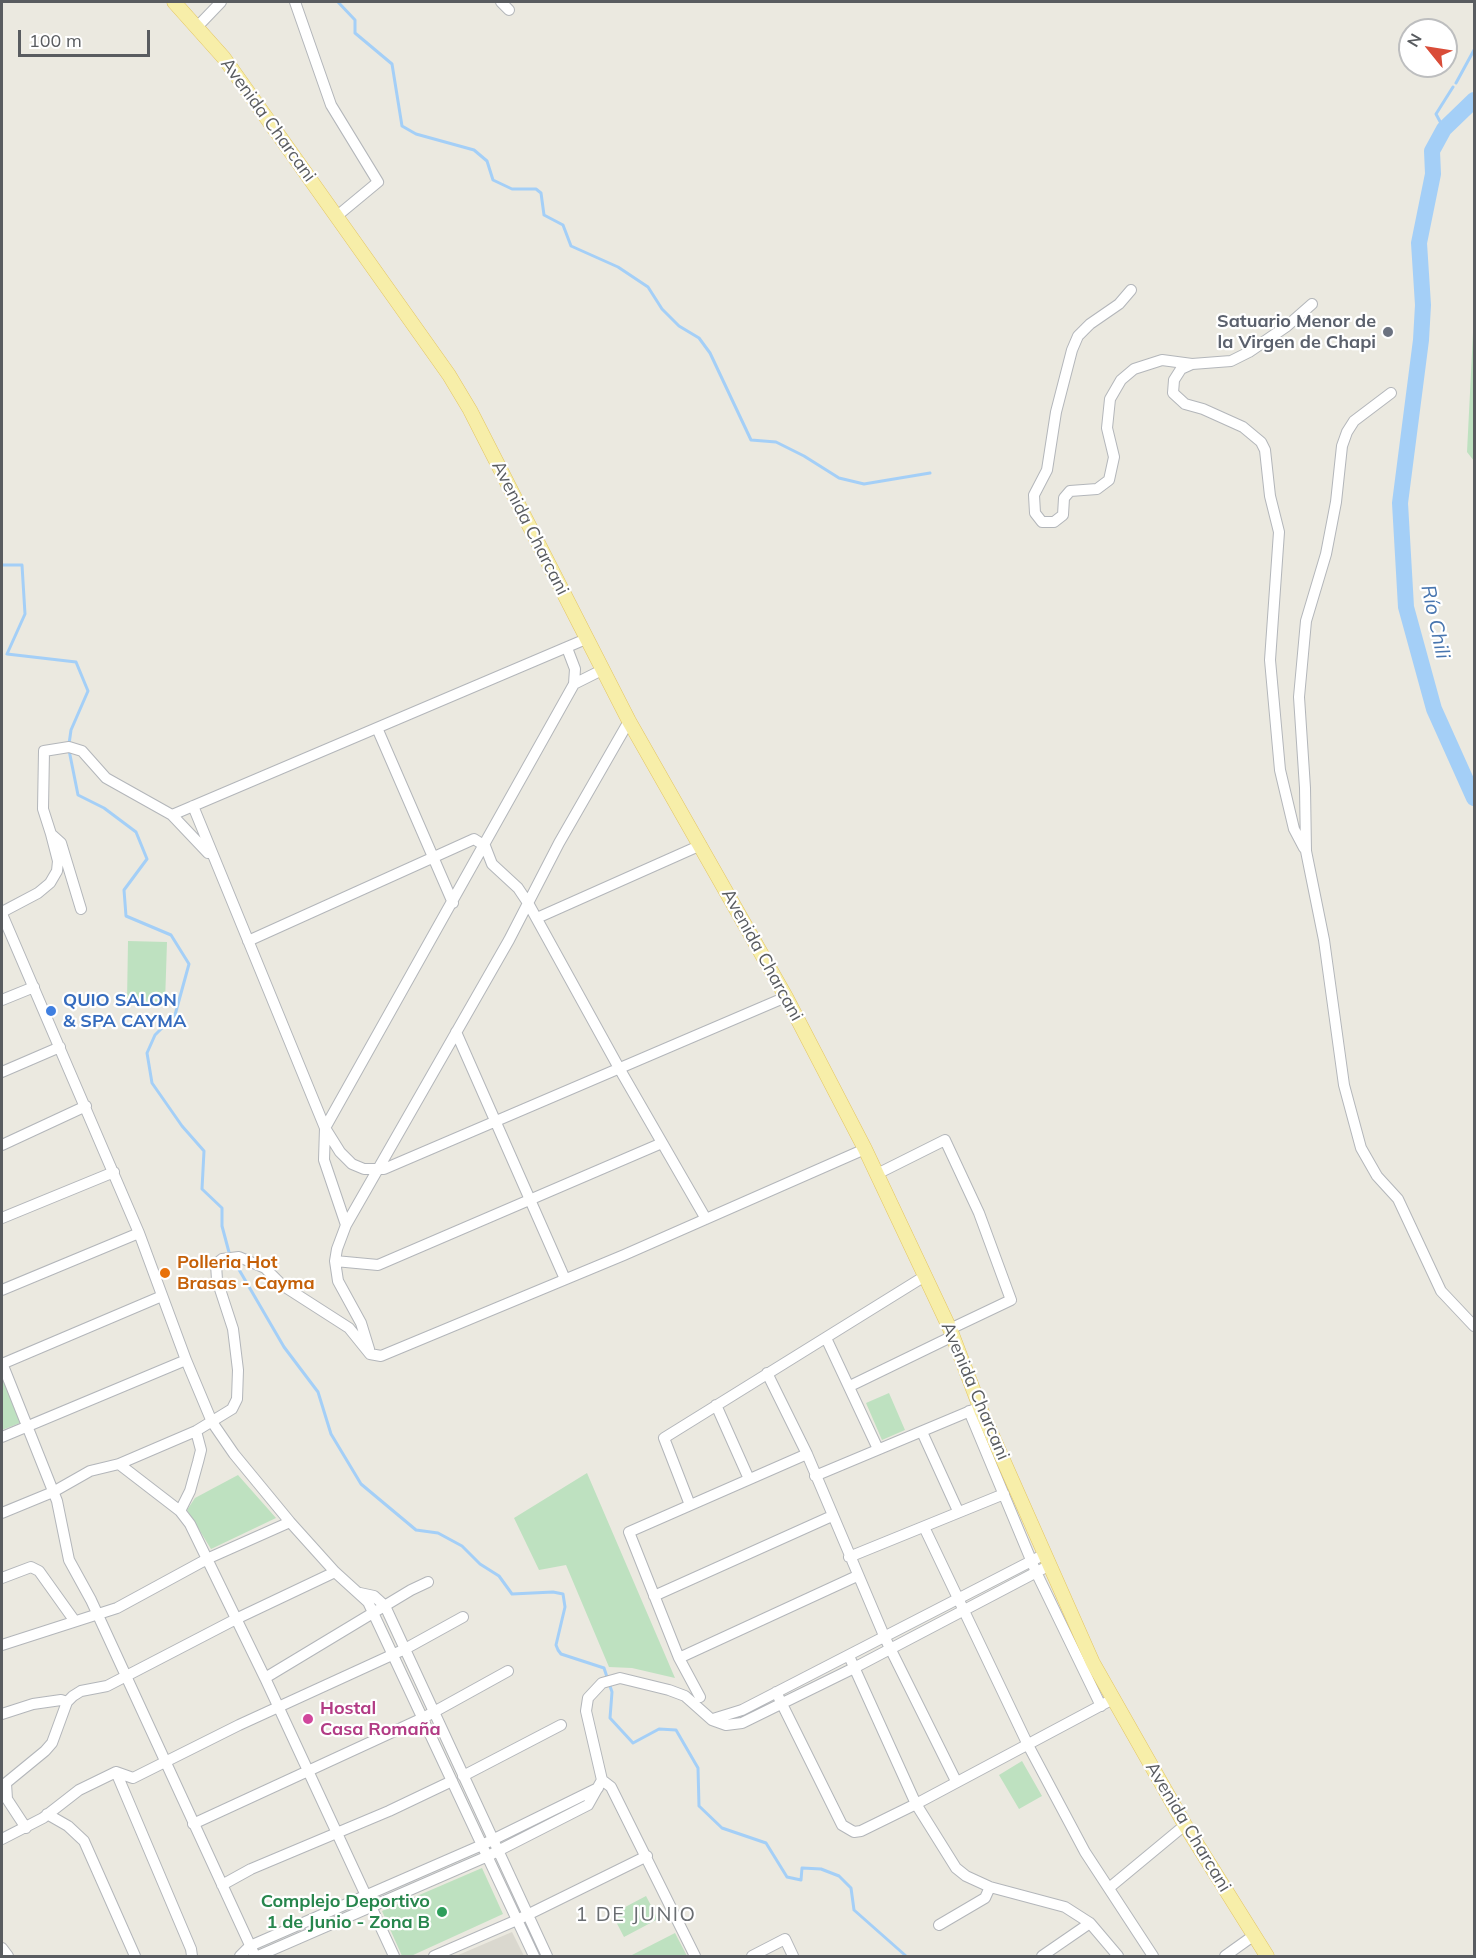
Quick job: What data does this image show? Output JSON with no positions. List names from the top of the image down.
{
  "streets": {
    "main road": ["Avenida Charcani"]
  },
  "districts": ["1 DE JUNIO"],
  "water": ["Río Chili"],
  "places": [
    "Satuario Menor de la Virgen de Chapi",
    "QUIO SALON & SPA CAYMA",
    "Polleria Hot Brasas - Cayma",
    "Hostal Casa Romaña",
    "Complejo Deportivo 1 de Junio - Zona B"
  ],
  "scale_bar": "100 m",
  "north": "top left"
}
